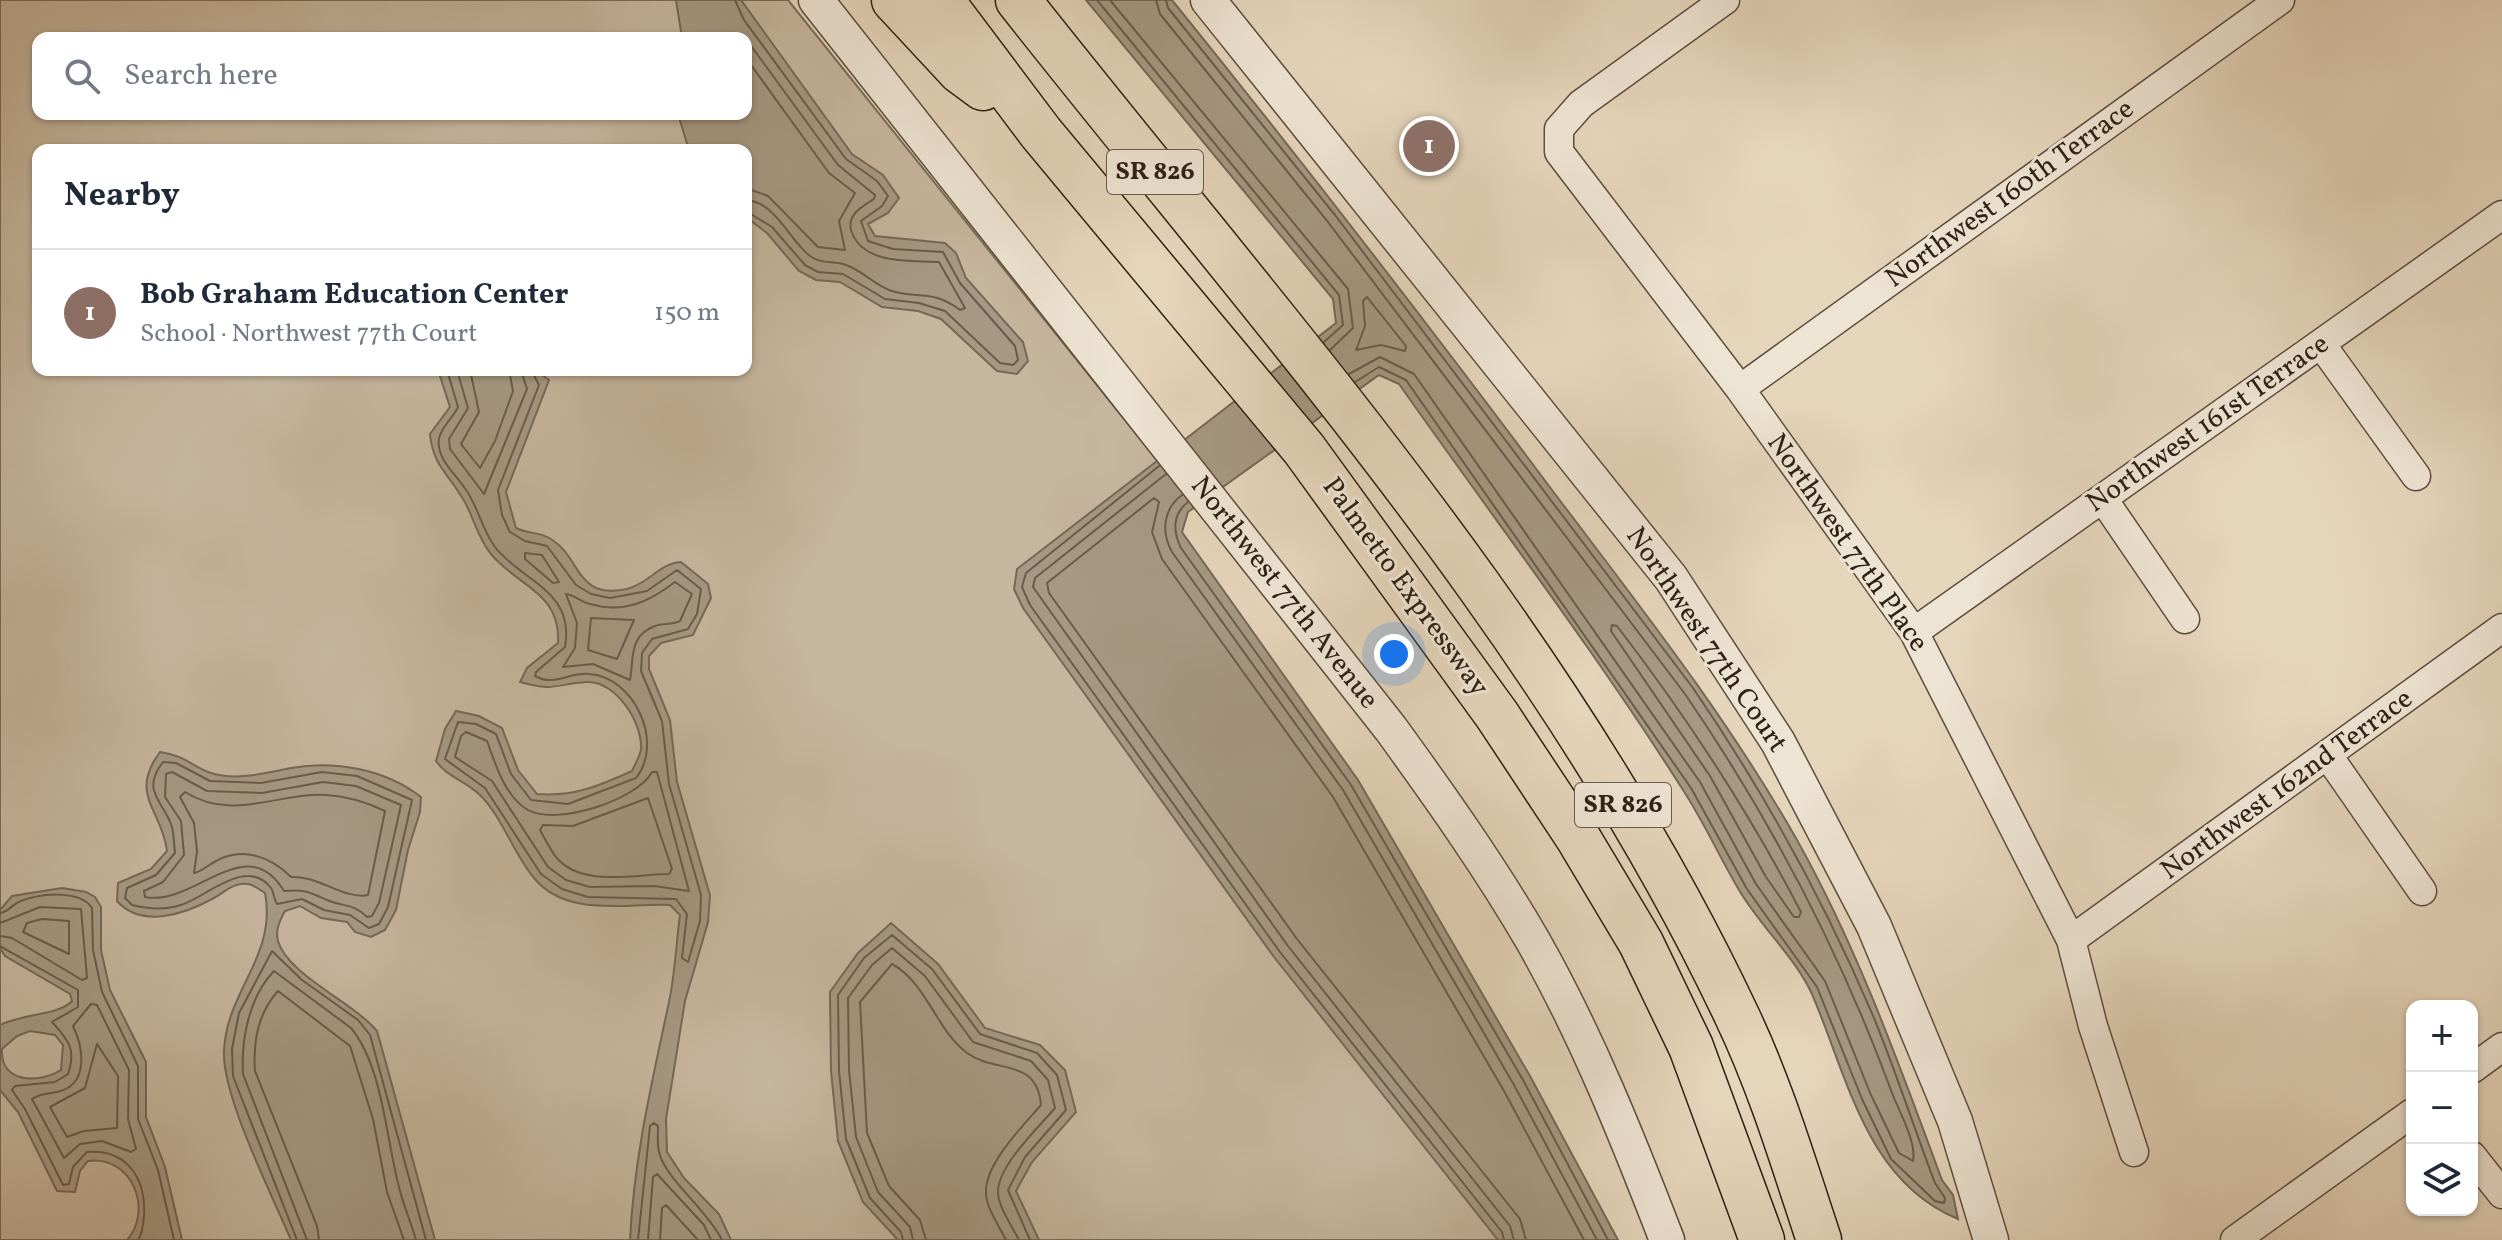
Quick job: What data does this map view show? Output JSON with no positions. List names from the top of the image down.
{
  "streets": {
    "highway": ["SR 826", "Palmetto Expressway"],
    "street": [
      "Northwest 160th Terrace",
      "Northwest 161st Terrace",
      "Northwest 77th Place",
      "Northwest 77th Avenue",
      "Northwest 77th Court",
      "Northwest 162nd Terrace"
    ]
  },
  "crossings": [
    ["Northwest 160th Terrace", "Northwest 77th Place"],
    ["Northwest 161st Terrace", "Northwest 77th Place"],
    ["Northwest 77th Place", "Northwest 162nd Terrace"]
  ],
  "page": {
    "search": "Search here",
    "pins": "1",
    "heading": "Nearby",
    "list": [
      {
        "mark": "1",
        "name": "Bob Graham Education Center",
        "note": "School · Northwest 77th Court",
        "value": "150 m"
      }
    ],
    "map_buttons": ["+", "−"]
  }
}
